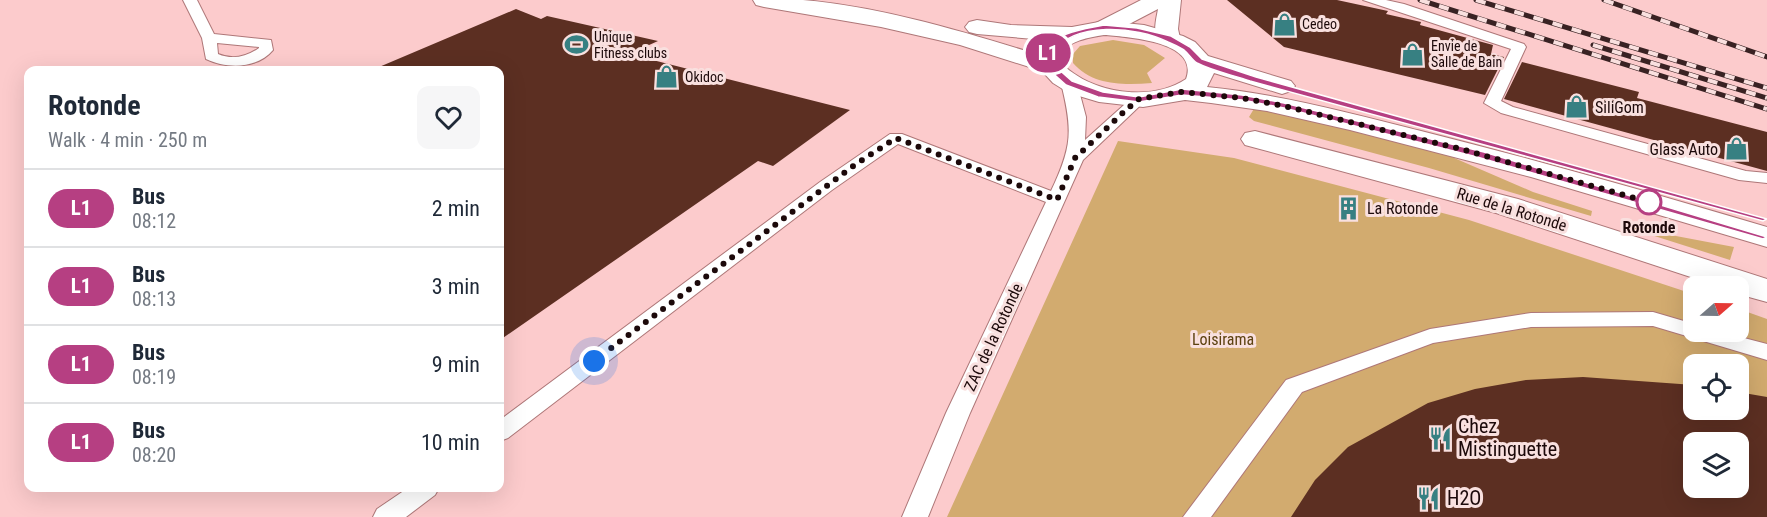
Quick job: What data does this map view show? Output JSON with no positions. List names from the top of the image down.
{
  "streets": {
    "main road": ["Rue de la Rotonde"],
    "lane": ["ZAC de la Rotonde"]
  },
  "parks": ["Loisirama"],
  "places": {
    "shop": [
      "Cedeo",
      "Envie de Salle de Bain",
      "Okidoc",
      "SiliGom",
      "Glass Auto"
    ],
    "sports": ["Unique Fitness clubs"],
    "other": ["Rotonde"],
    "building": ["La Rotonde"],
    "restaurant": ["Chez Mistinguette", "H2O"]
  },
  "lines": ["bus line L1"],
  "north": "right",
  "page": {
    "on_map": "L1",
    "heading": ["Rotonde", "Walk · 4 min · 250 m"],
    "list": [
      {
        "mark": "L1",
        "name": "Bus",
        "note": "08:12",
        "value": "2 min"
      },
      {
        "mark": "L1",
        "name": "Bus",
        "note": "08:13",
        "value": "3 min"
      },
      {
        "mark": "L1",
        "name": "Bus",
        "note": "08:19",
        "value": "9 min"
      },
      {
        "mark": "L1",
        "name": "Bus",
        "note": "08:20",
        "value": "10 min"
      }
    ]
  }
}
